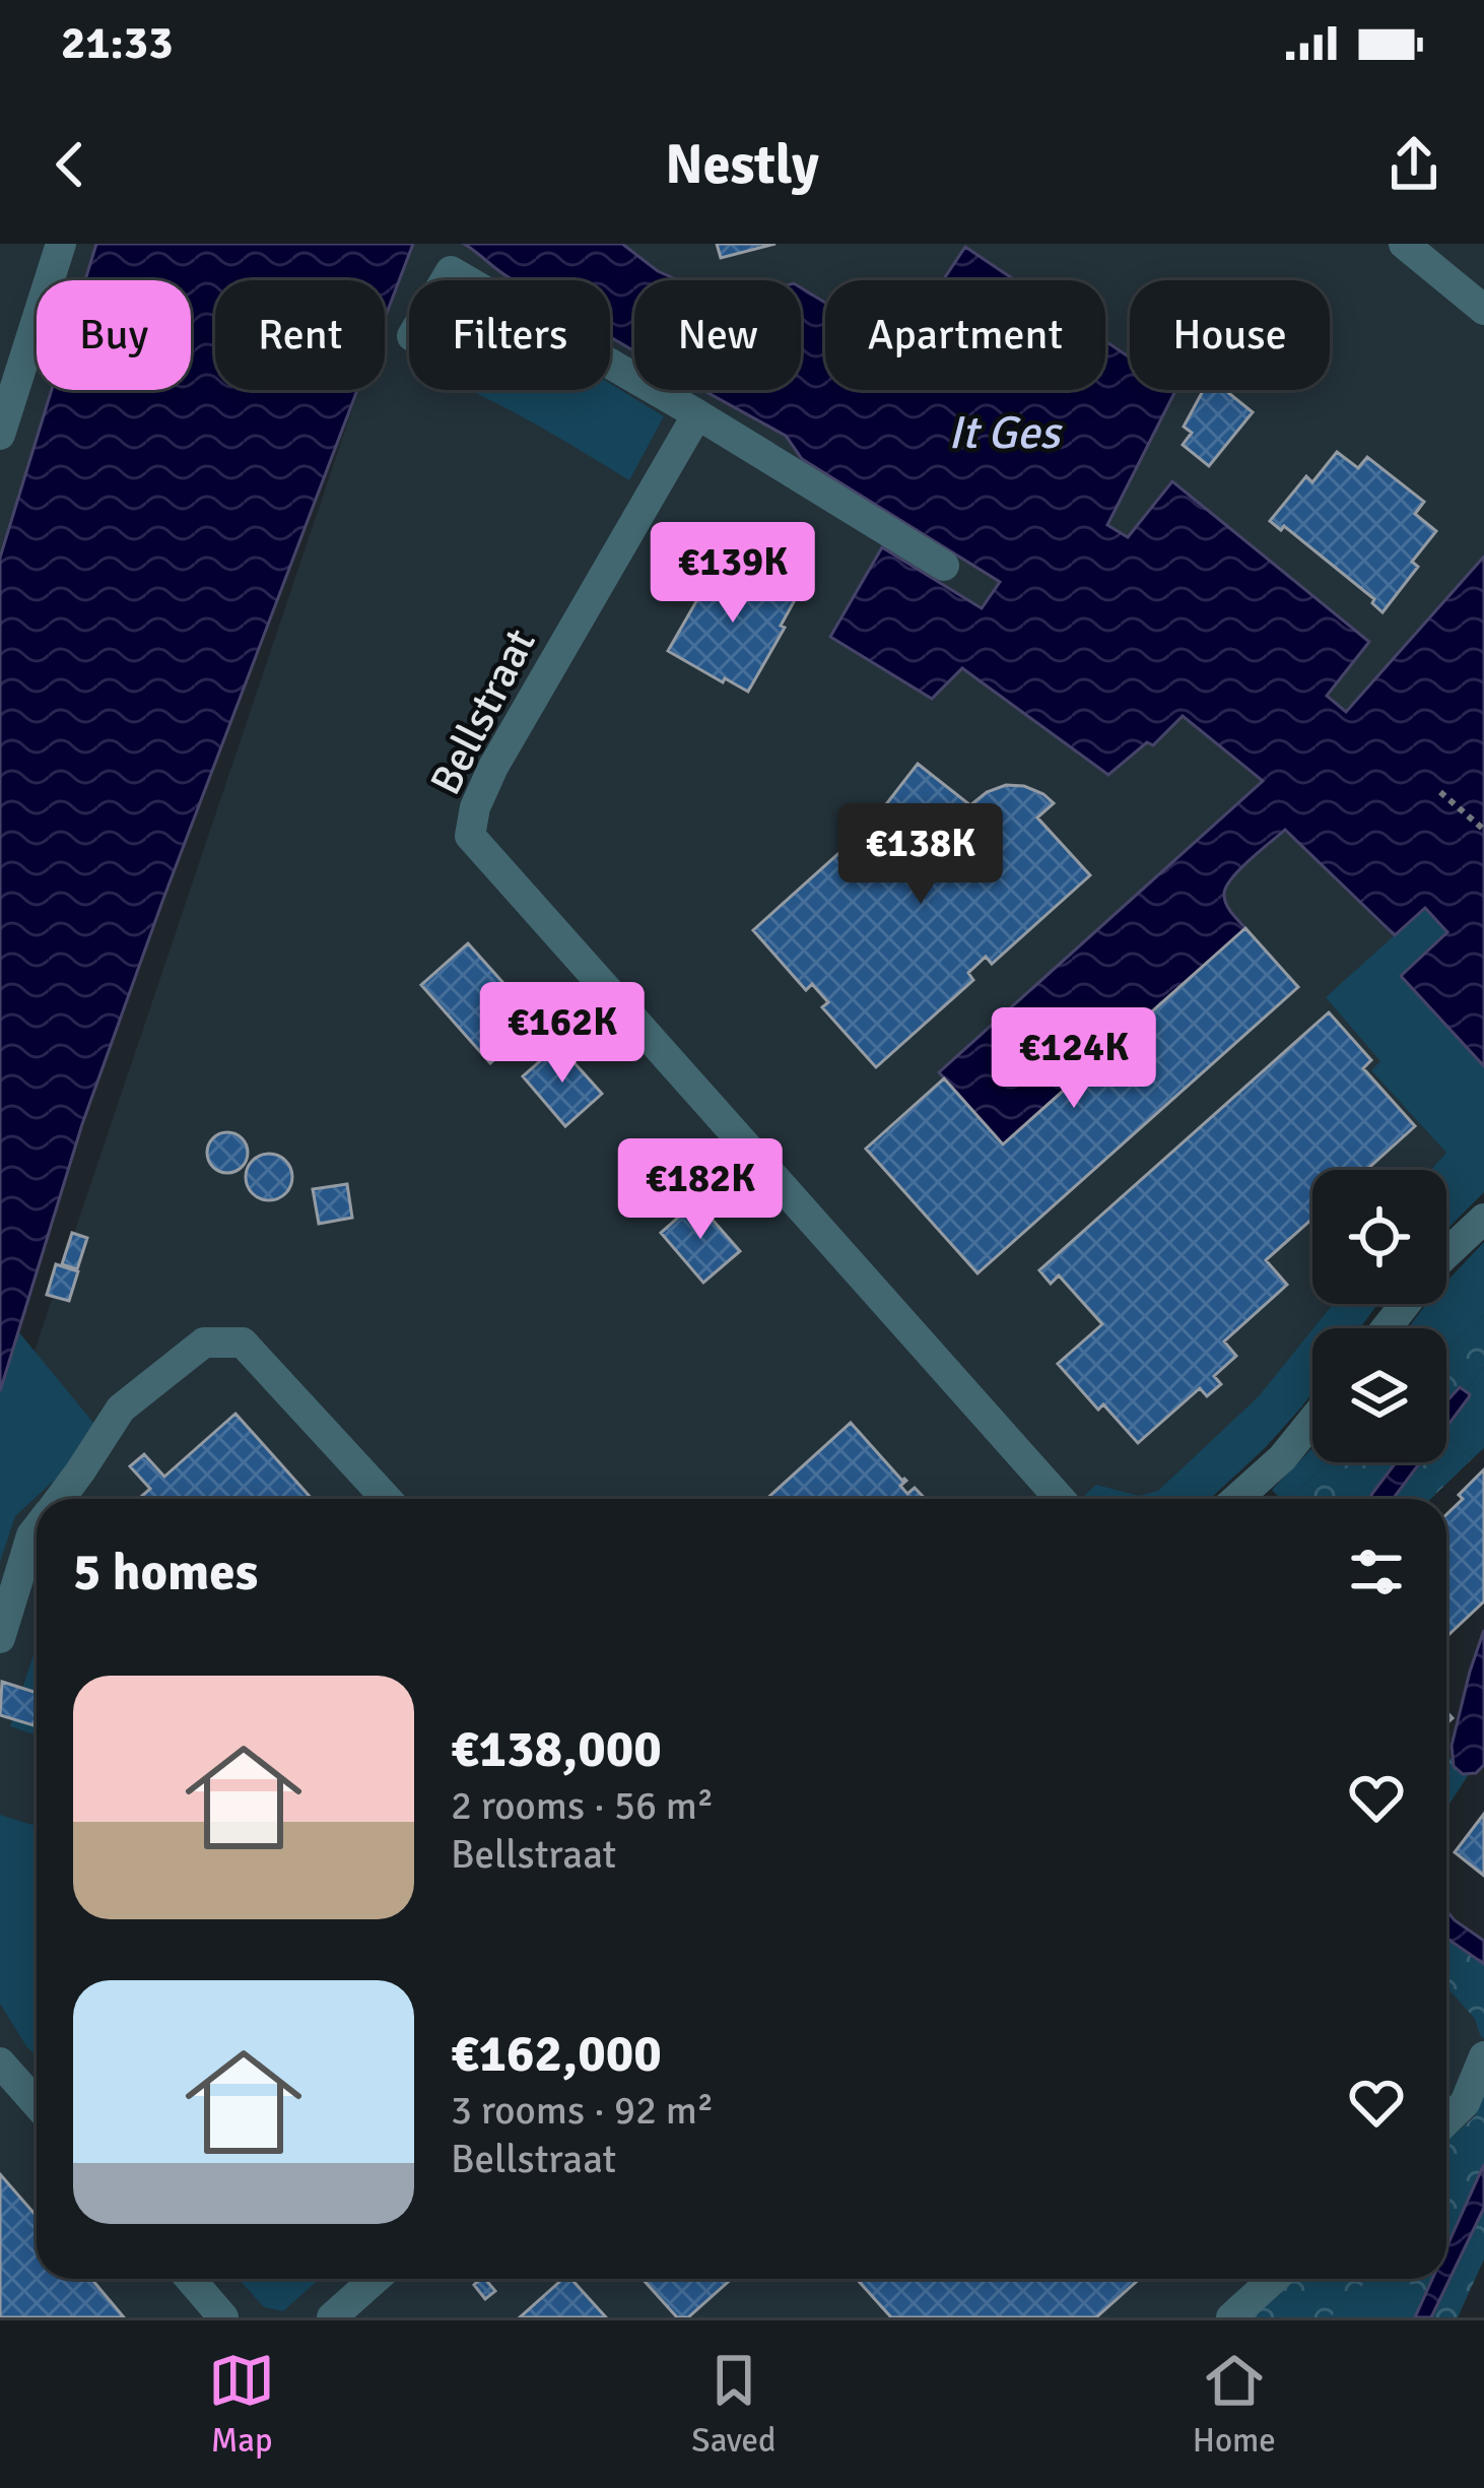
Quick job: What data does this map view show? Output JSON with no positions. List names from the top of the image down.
{
  "streets": {
    "street": ["Bellstraat"]
  },
  "water": ["It Ges"],
  "page": {
    "status": "21:33",
    "header": "Nestly",
    "chip": [
      "Buy",
      "Rent",
      "Filters",
      "New",
      "Apartment",
      "House"
    ],
    "price": [
      "€139K",
      "€138K",
      "€162K",
      "€124K",
      "€182K"
    ],
    "heading": "5 homes",
    "list": [
      {
        "name": "€138,000",
        "note": "2 rooms · 56 m² · Bellstraat"
      },
      {
        "name": "€162,000",
        "note": "3 rooms · 92 m² · Bellstraat"
      }
    ],
    "tabs": ["Map", "Saved", "Home"]
  }
}
